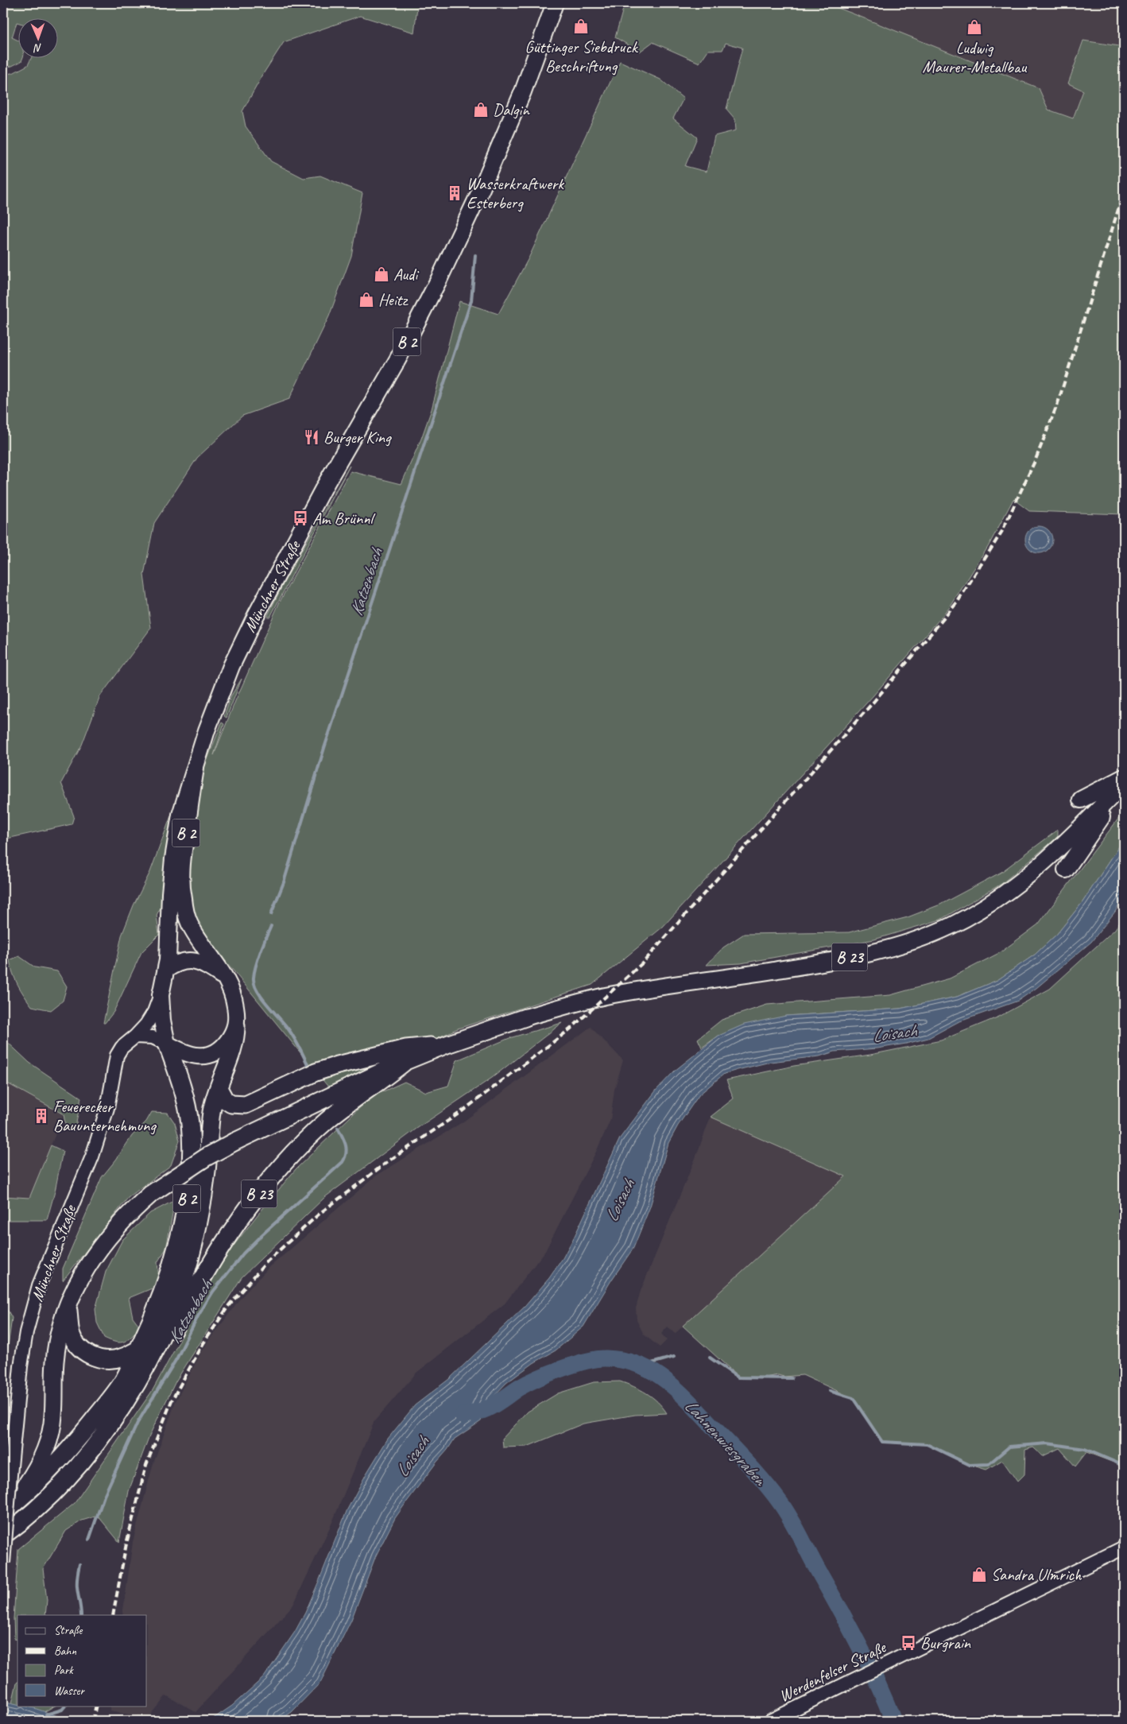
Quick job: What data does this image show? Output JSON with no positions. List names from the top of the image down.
{
  "streets": {
    "highway": ["B 2", "B 23"],
    "main road": ["Münchner Straße"],
    "street": ["Werdenfelser Straße"]
  },
  "crossings": [
    ["B 2", "Münchner Straße"],
    ["B 2", "B 23"]
  ],
  "water": ["Katzenbach", "Loisach", "Lahnenwiesgraben"],
  "places": {
    "shop": [
      "Güttinger Siebdruck Beschriftung",
      "Ludwig Maurer-Metallbau",
      "Dalgin",
      "Audi",
      "Heitz",
      "Sandra Ulmrich"
    ],
    "building": ["Wasserkraftwerk Esterberg", "Feuerecker Bauunternehmung"],
    "restaurant": ["Burger King"],
    "bus stop": ["Am Brünnl", "Burgrain"]
  },
  "legend": [
    "Straße",
    "Bahn",
    "Park",
    "Wasser"
  ],
  "north": "bottom"
}
